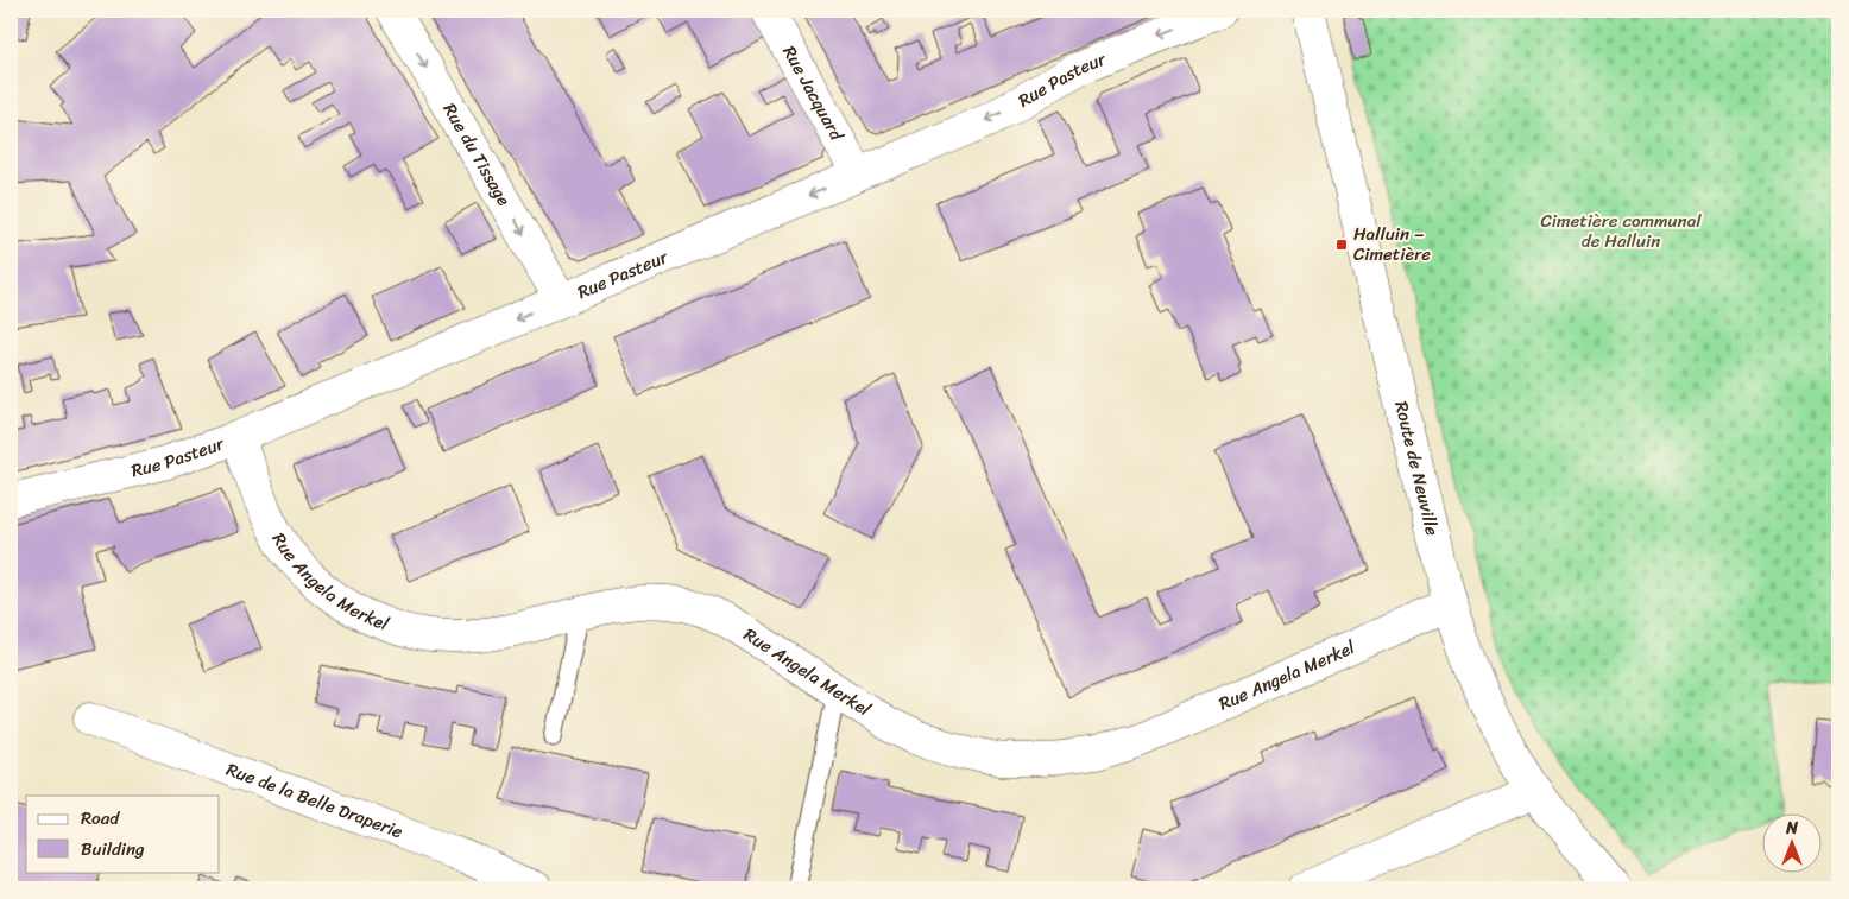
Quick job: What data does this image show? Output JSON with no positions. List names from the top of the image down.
{
  "streets": {
    "street": [
      "Rue Pasteur",
      "Rue Jacquard",
      "Rue du Tissage",
      "Route de Neuville",
      "Rue Angela Merkel",
      "Rue de la Belle Draperie"
    ]
  },
  "crossings": [
    ["Rue Pasteur", "Rue Jacquard"],
    ["Rue Pasteur", "Rue du Tissage"],
    ["Rue Pasteur", "Rue Angela Merkel"],
    ["Route de Neuville", "Rue Angela Merkel"]
  ],
  "one_way": ["Rue Pasteur", "Rue du Tissage"],
  "parks": ["Cimetière communal de Halluin"],
  "places": {
    "transit": ["Halluin – Cimetière"]
  },
  "legend": ["Road", "Building"],
  "north": "top"
}
